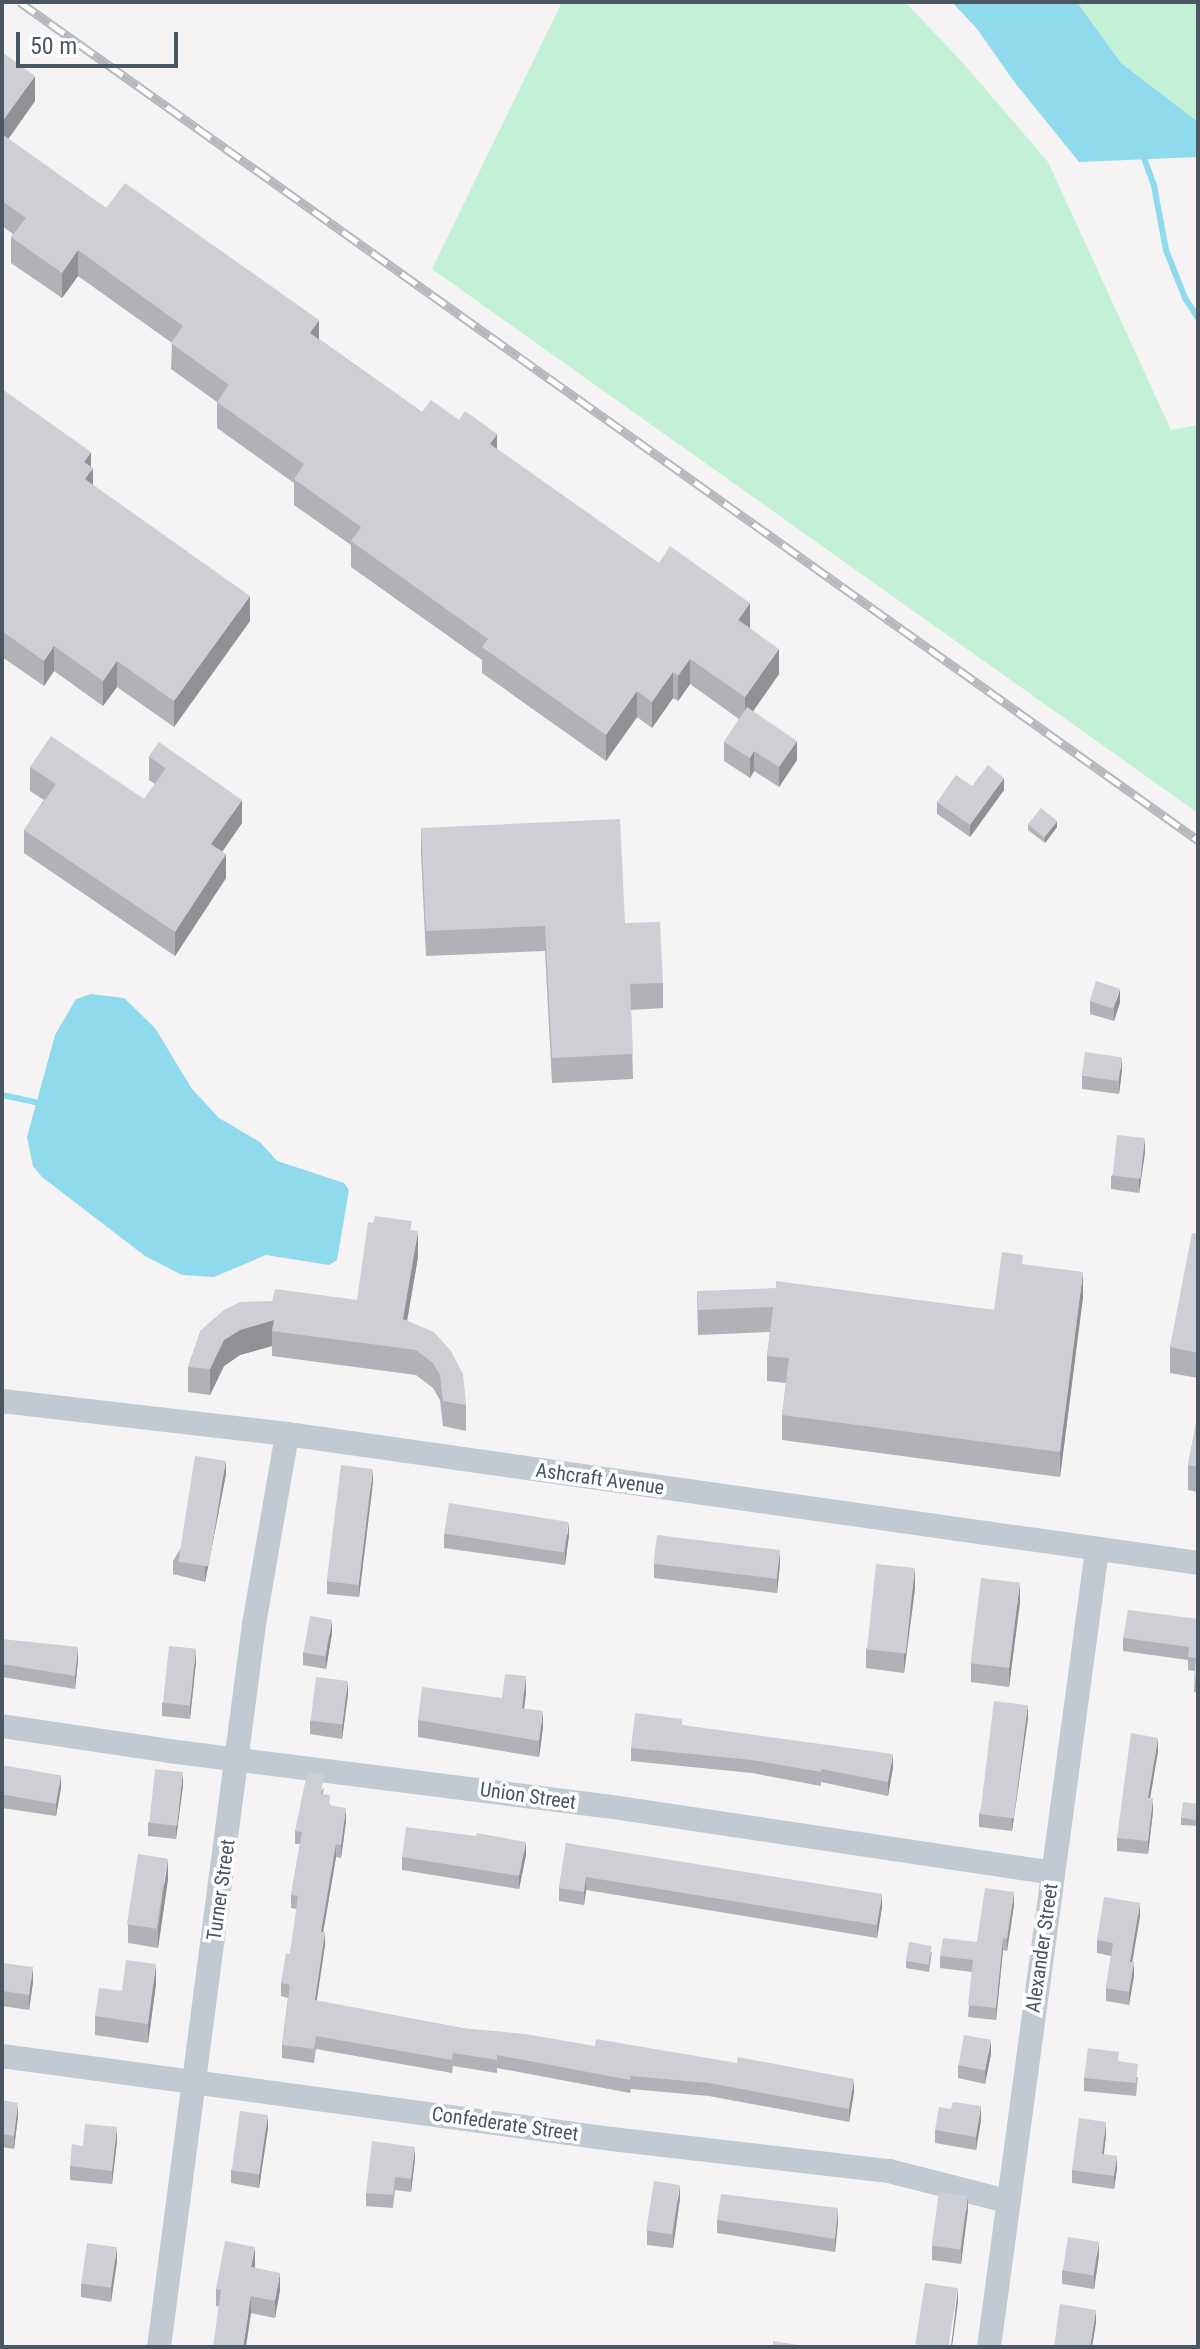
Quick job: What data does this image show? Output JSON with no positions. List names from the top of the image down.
{
  "streets": {
    "street": [
      "Ashcraft Avenue",
      "Union Street",
      "Turner Street",
      "Alexander Street",
      "Confederate Street"
    ]
  },
  "crossings": [
    ["Ashcraft Avenue", "Turner Street"],
    ["Ashcraft Avenue", "Alexander Street"],
    ["Union Street", "Turner Street"],
    ["Union Street", "Alexander Street"],
    ["Turner Street", "Confederate Street"],
    ["Alexander Street", "Confederate Street"]
  ],
  "scale_bar": "50 m"
}
